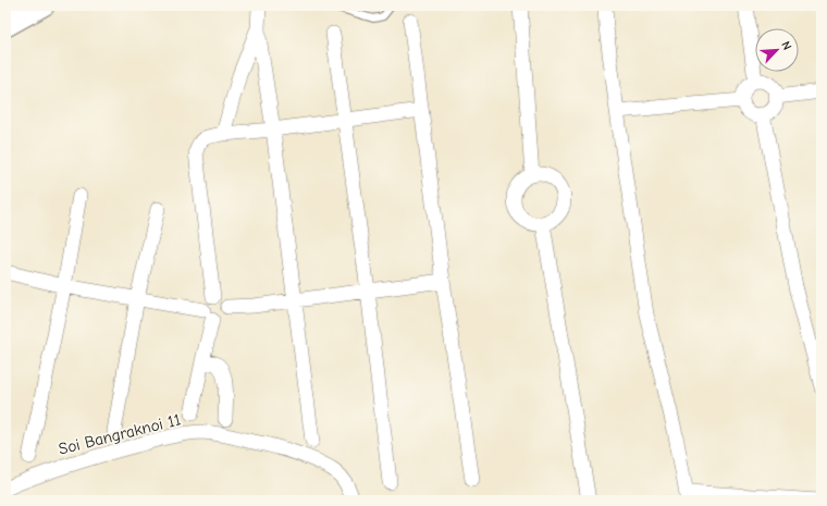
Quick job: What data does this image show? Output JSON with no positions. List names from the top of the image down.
{
  "streets": {
    "street": ["Soi Bangraknoi 11"]
  },
  "north": "top right"
}
